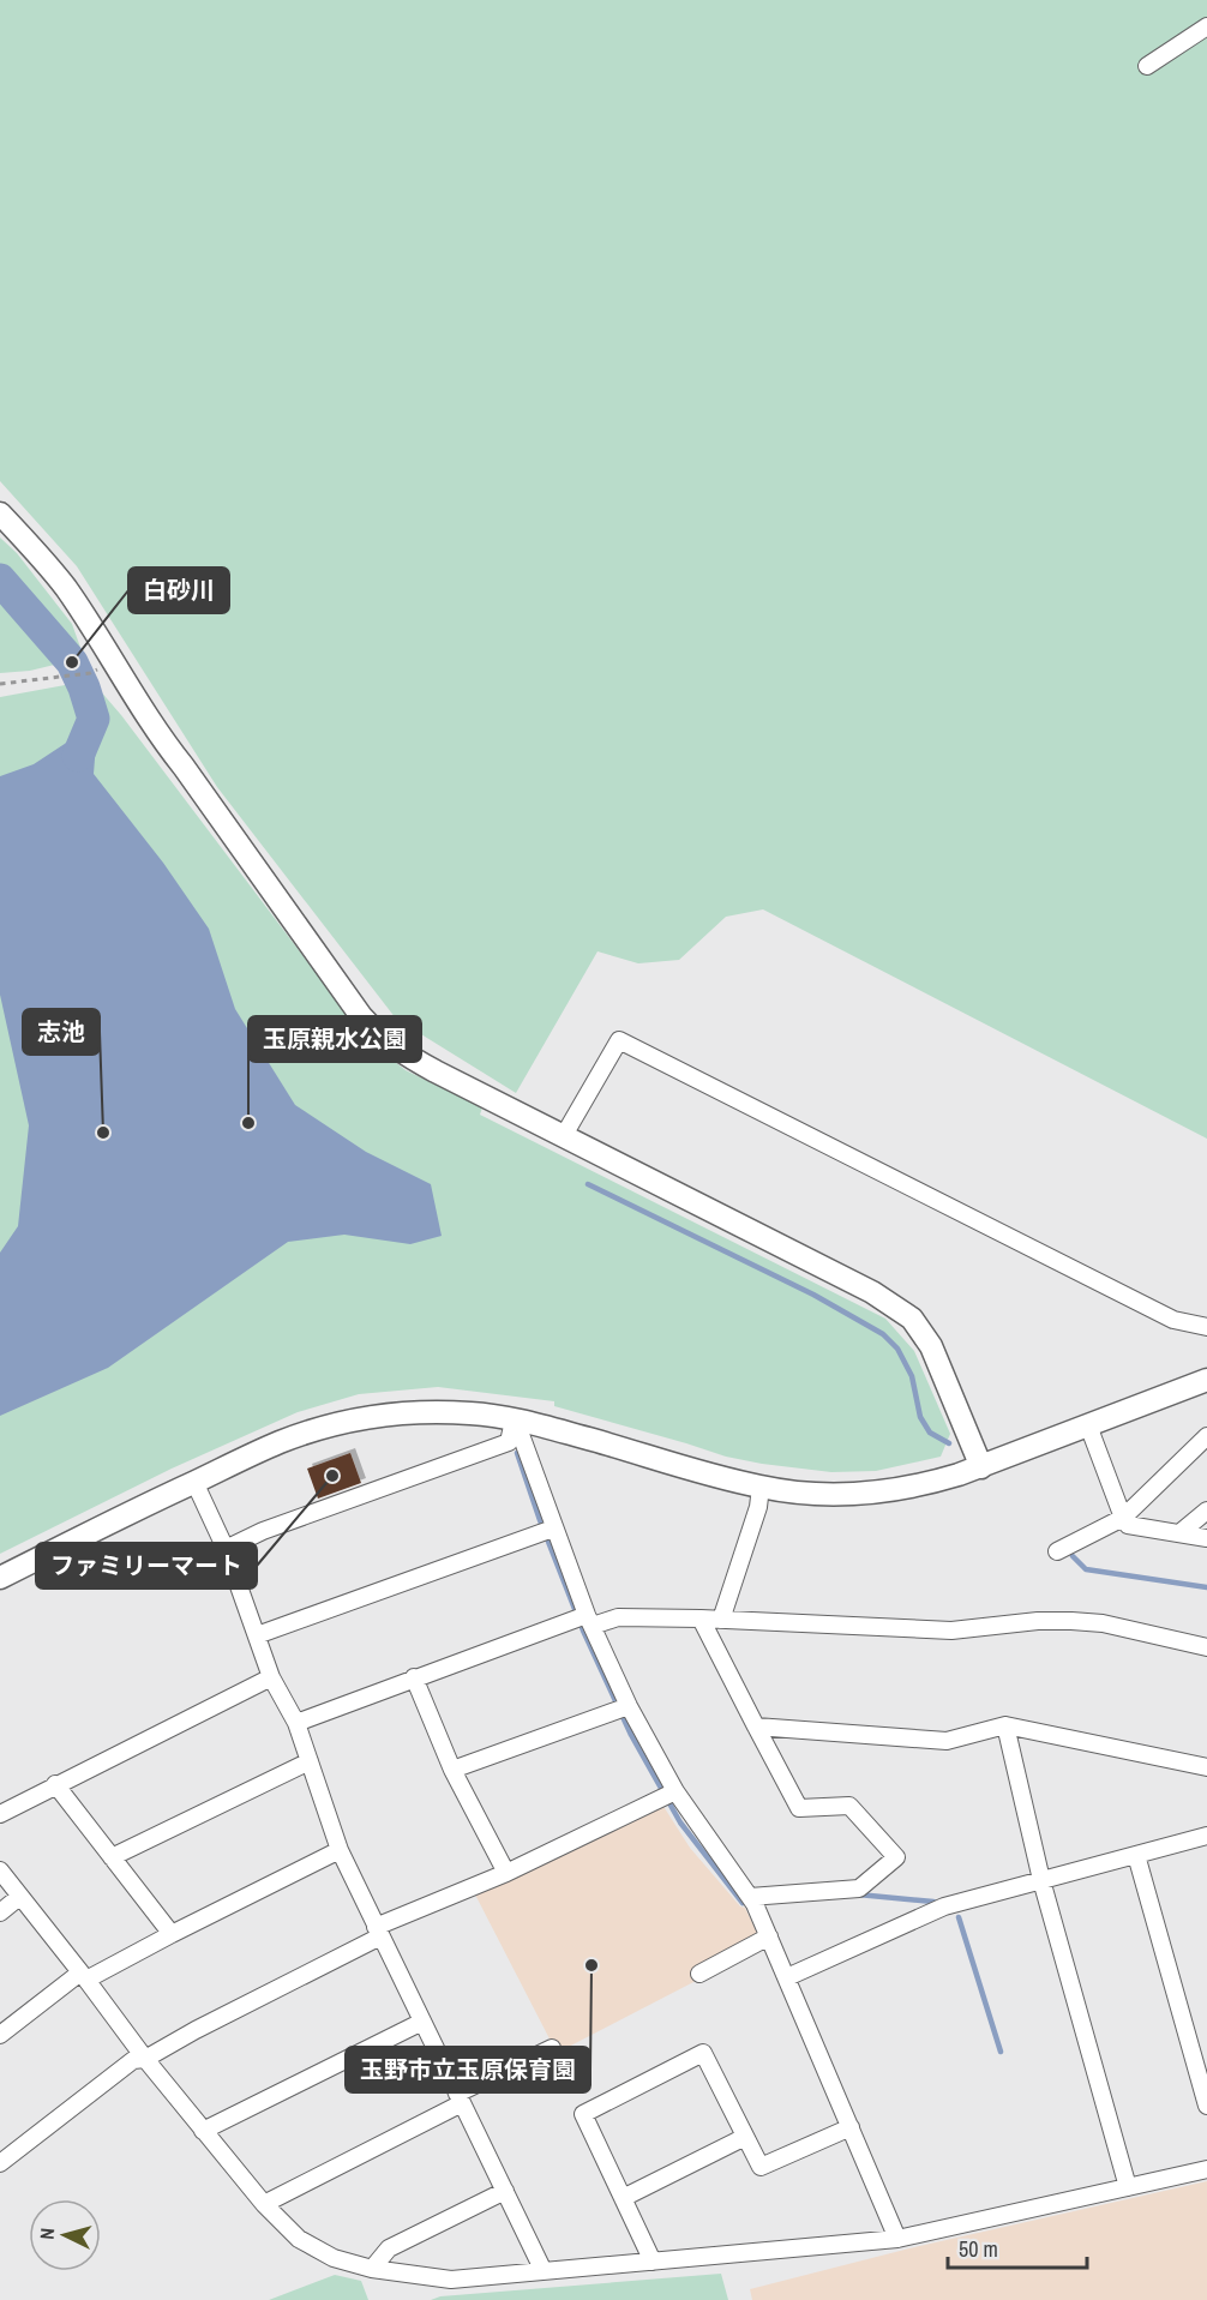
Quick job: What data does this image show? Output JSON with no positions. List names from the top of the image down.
{
  "places": [
    "白砂川",
    "玉原親水公園",
    "志池",
    "ファミリーマート",
    "玉野市立玉原保育園"
  ],
  "scale_bar": "50 m",
  "north": "left"
}
